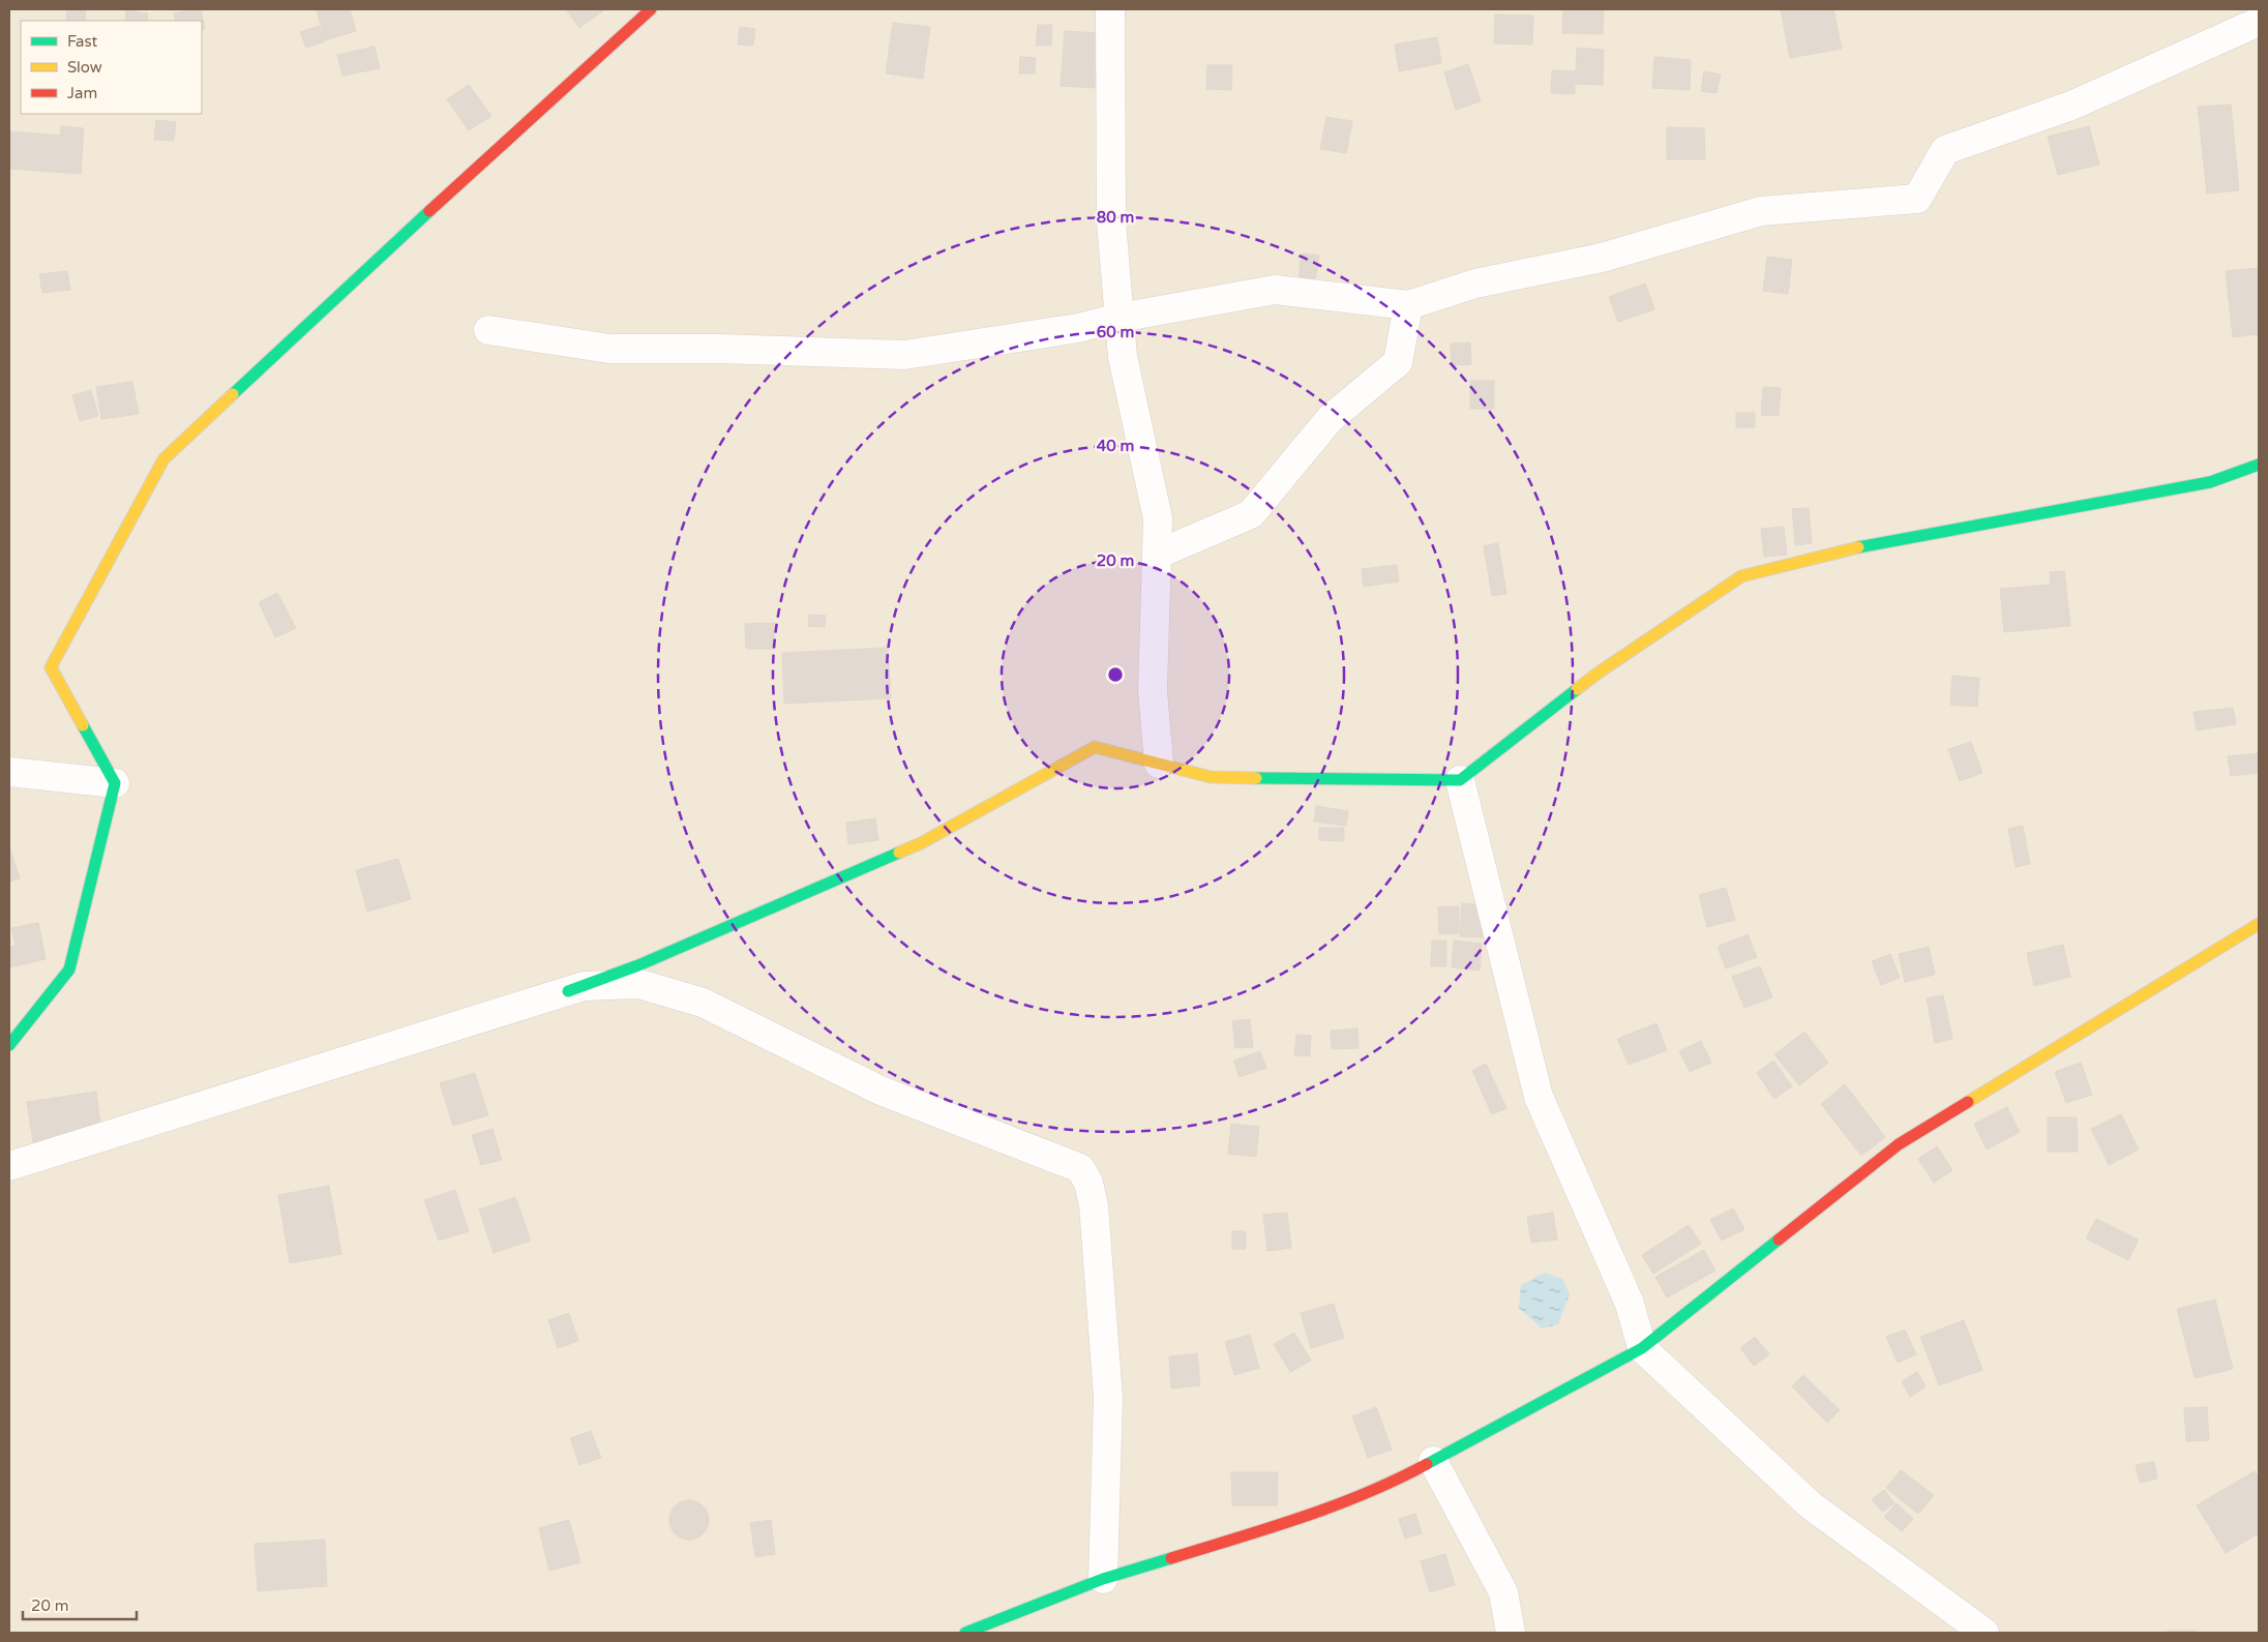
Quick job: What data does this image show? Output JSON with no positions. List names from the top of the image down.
{
  "legend": ["Fast", "Slow", "Jam"],
  "scale_bar": "20 m",
  "rings": [
    "80 m",
    "60 m",
    "40 m",
    "20 m"
  ]
}
